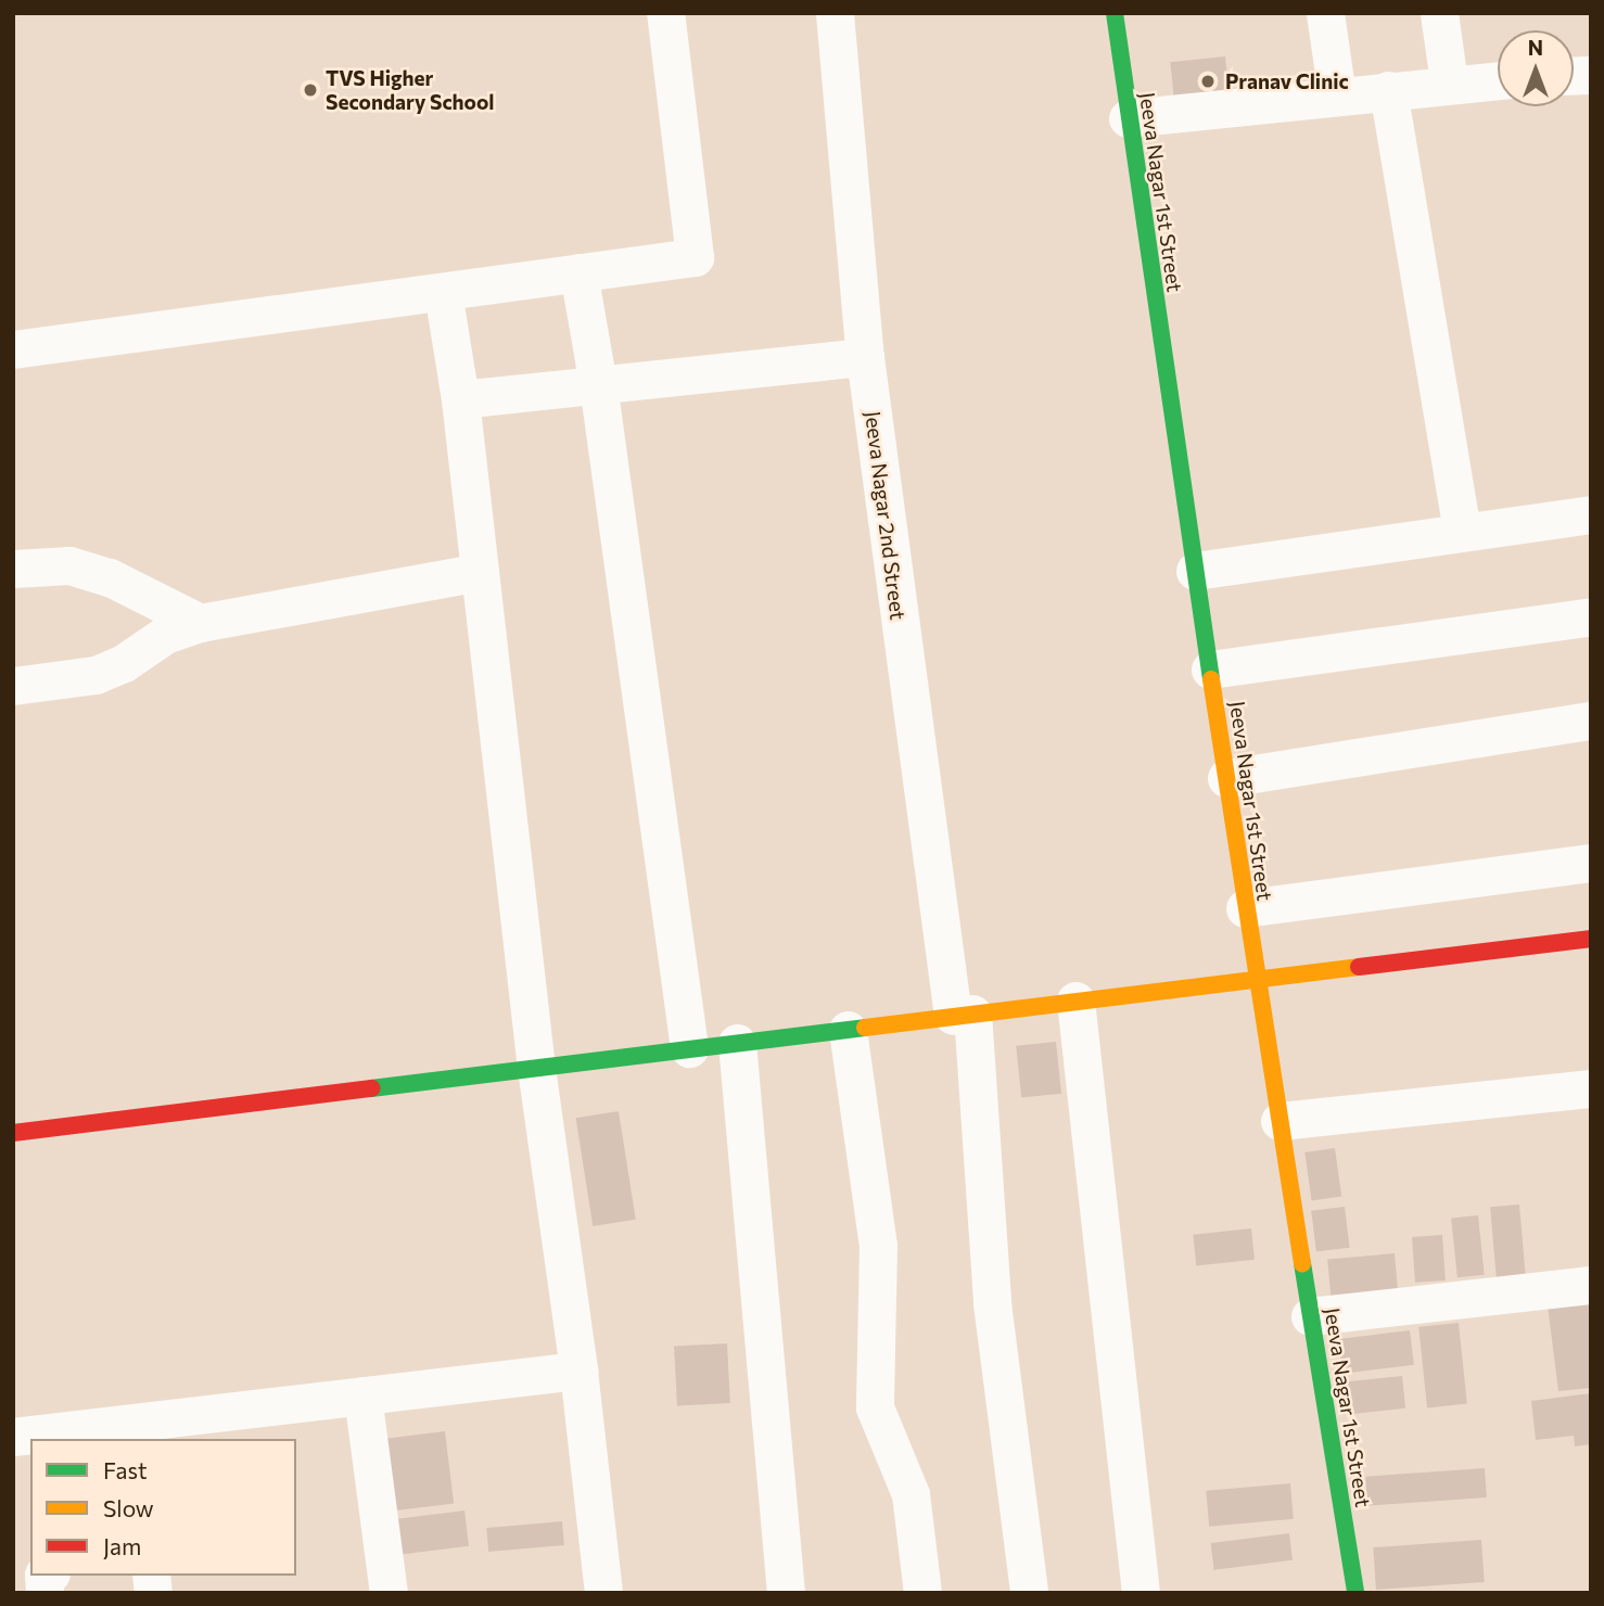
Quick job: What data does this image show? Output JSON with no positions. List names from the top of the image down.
{
  "streets": {
    "street": ["Jeeva Nagar 1st Street", "Jeeva Nagar 2nd Street"]
  },
  "places": ["Pranav Clinic", "TVS Higher Secondary School"],
  "legend": ["Fast", "Slow", "Jam"],
  "north": "top"
}
